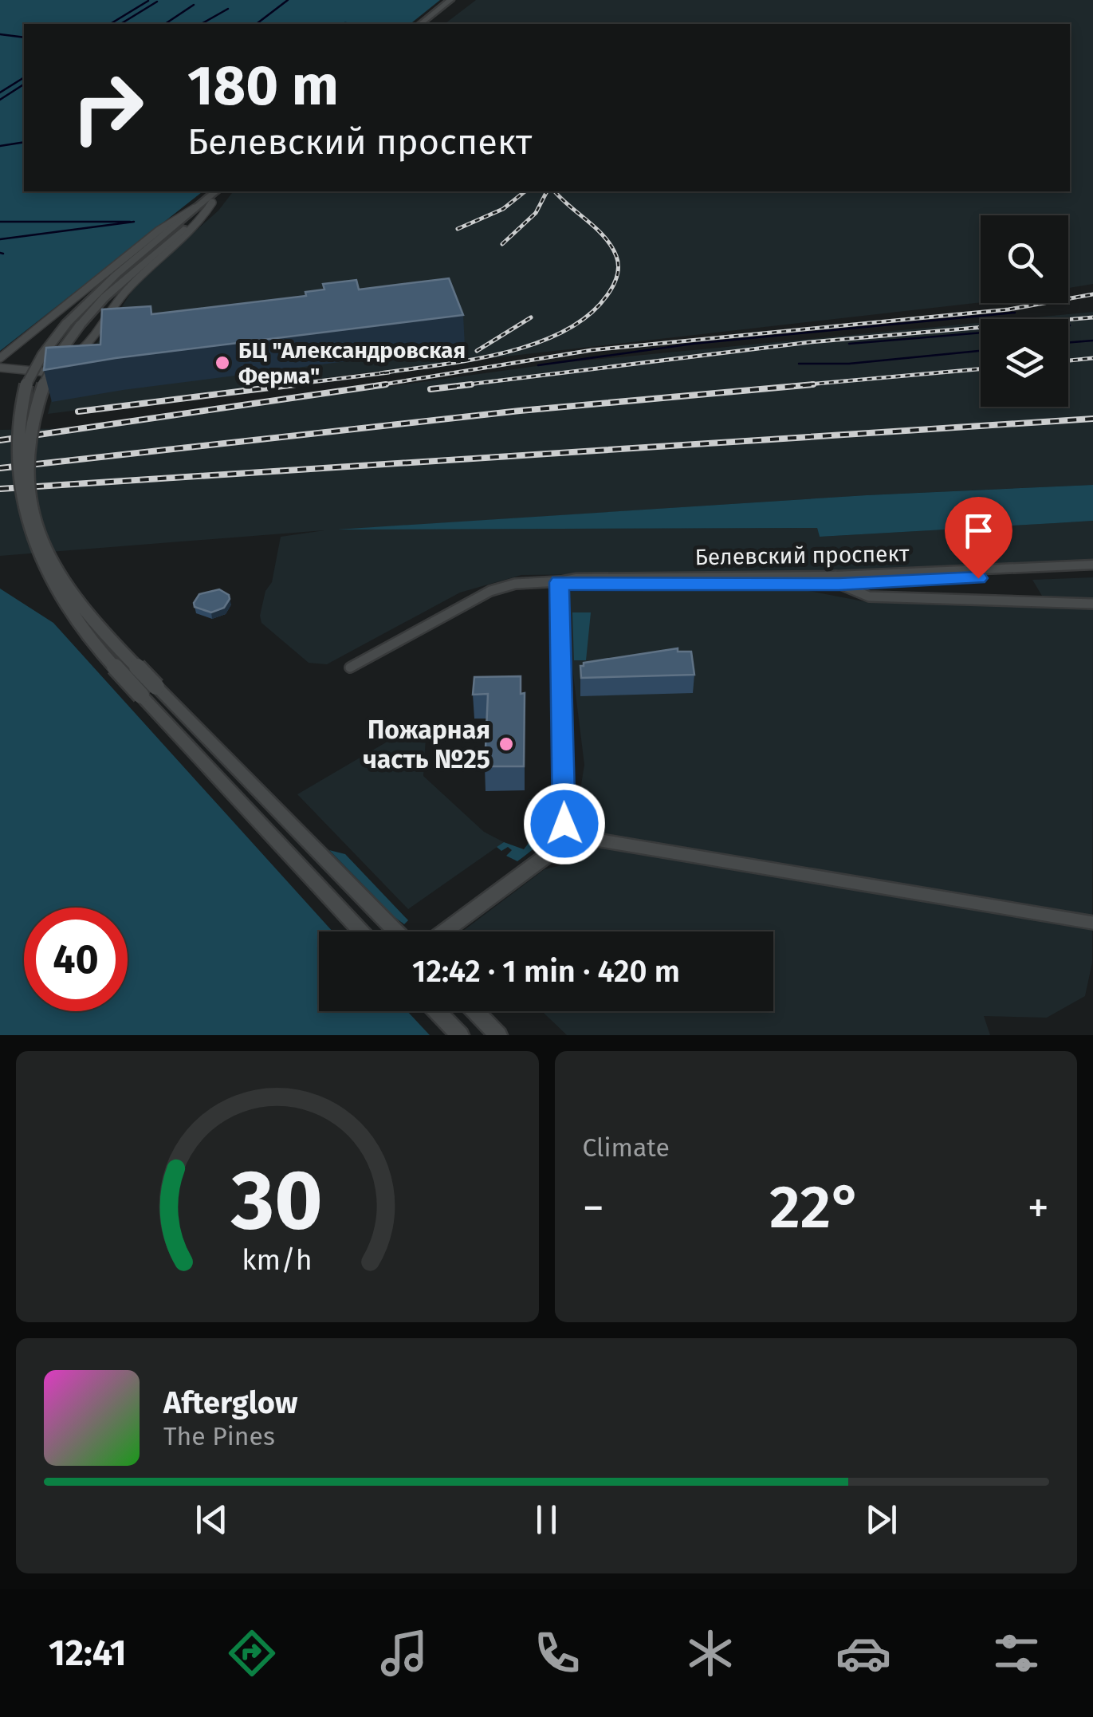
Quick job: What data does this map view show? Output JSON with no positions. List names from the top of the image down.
{
  "streets": {
    "main road": ["Белевский проспект"]
  },
  "places": ["БЦ \"Александровская Ферма\"", "Пожарная часть №25"],
  "page": {
    "turn": ["180 m", "Белевский проспект"],
    "limit": "40",
    "trip": "12:42 · 1 min · 420 m",
    "tile": "Climate",
    "heat": ["−", "22°", "+"],
    "song": ["Afterglow", "The Pines"],
    "tabs": "12:41",
    "gauge": ["30", "km/h"]
  }
}
